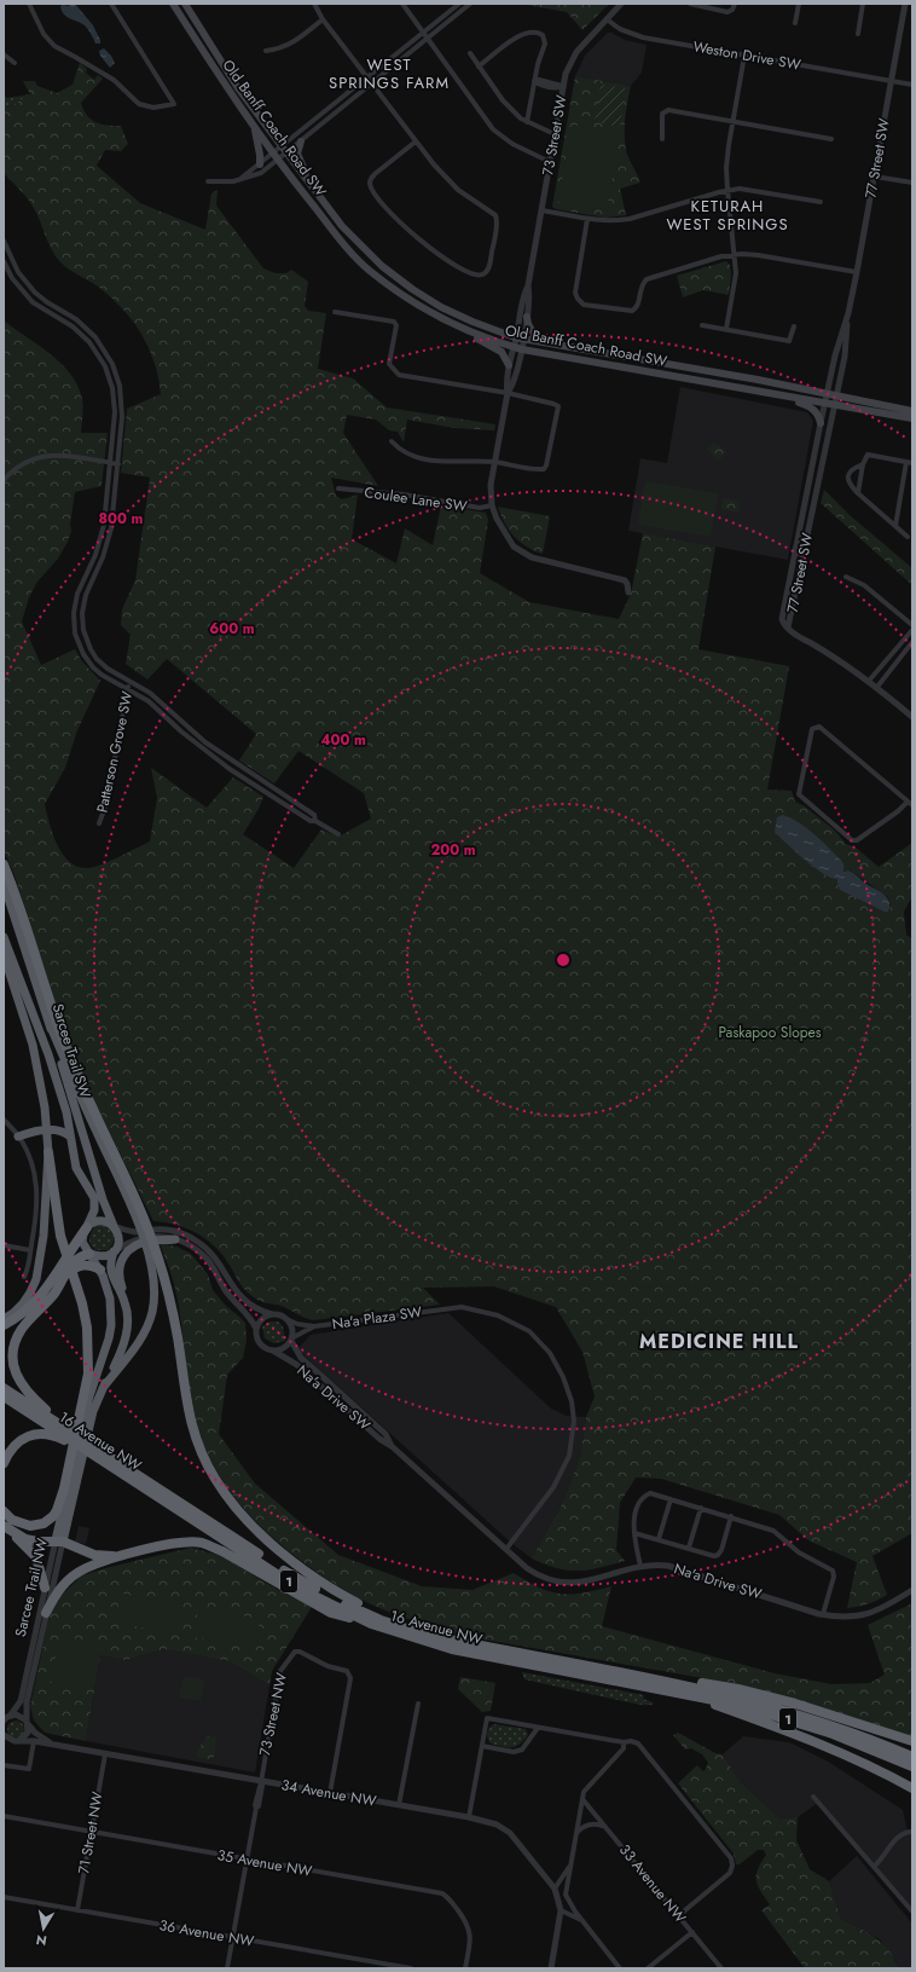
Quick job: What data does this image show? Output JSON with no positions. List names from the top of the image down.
{
  "streets": {
    "highway": [
      "Sarcee Trail SW",
      "16 Avenue NW",
      "1",
      "Sarcee Trail NW"
    ],
    "main road": ["Old Banff Coach Road SW"],
    "street": [
      "Weston Drive SW",
      "73 Street SW",
      "77 Street SW",
      "Coulee Lane SW",
      "Patterson Grove SW",
      "Na'a Plaza SW",
      "Na'a Drive SW",
      "73 Street NW",
      "34 Avenue NW",
      "71 Street NW",
      "35 Avenue NW",
      "33 Avenue NW",
      "36 Avenue NW"
    ]
  },
  "crossings": [
    ["Weston Drive SW", "73 Street SW"],
    ["Weston Drive SW", "77 Street SW"],
    ["Old Banff Coach Road SW", "73 Street SW"],
    ["Old Banff Coach Road SW", "77 Street SW"],
    ["Na'a Plaza SW", "Na'a Drive SW"],
    ["Sarcee Trail NW", "34 Avenue NW"],
    ["73 Street NW", "34 Avenue NW"],
    ["73 Street NW", "35 Avenue NW"],
    ["73 Street NW", "36 Avenue NW"],
    ["34 Avenue NW", "71 Street NW"],
    ["71 Street NW", "35 Avenue NW"],
    ["71 Street NW", "36 Avenue NW"]
  ],
  "districts": ["WEST SPRINGS FARM", "KETURAH WEST SPRINGS", "MEDICINE HILL"],
  "parks": ["Paskapoo Slopes"],
  "north": "bottom",
  "rings": [
    "800 m",
    "600 m",
    "400 m",
    "200 m"
  ]
}
